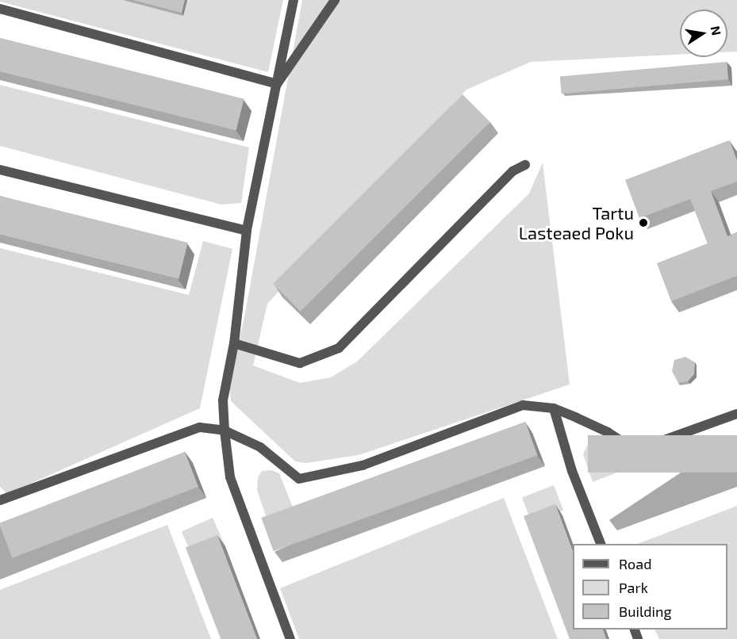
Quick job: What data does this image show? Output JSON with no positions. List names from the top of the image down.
{
  "places": ["Tartu Lasteaed Poku"],
  "legend": ["Road", "Park", "Building"],
  "north": "right"
}
